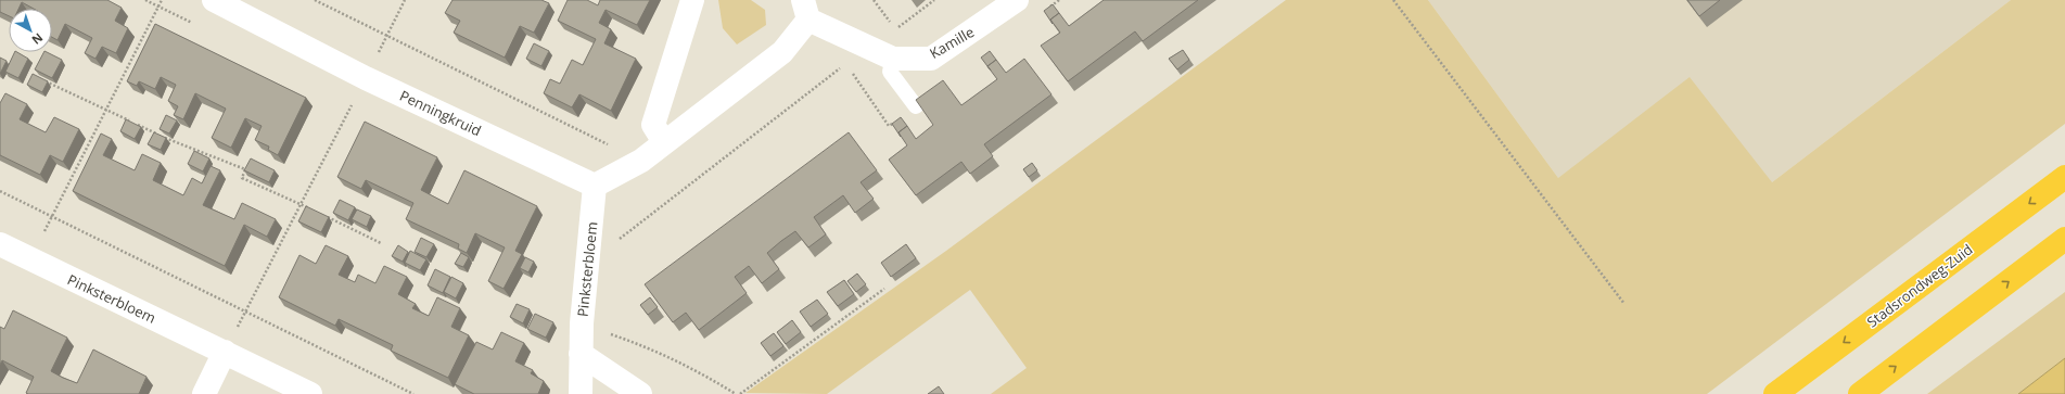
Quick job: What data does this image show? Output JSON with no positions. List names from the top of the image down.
{
  "streets": {
    "highway": ["Stadsrondweg-Zuid"],
    "street": ["Kamille", "Penningkruid", "Pinksterbloem"]
  },
  "crossings": [
    ["Penningkruid", "Pinksterbloem"]
  ],
  "north": "bottom right"
}
